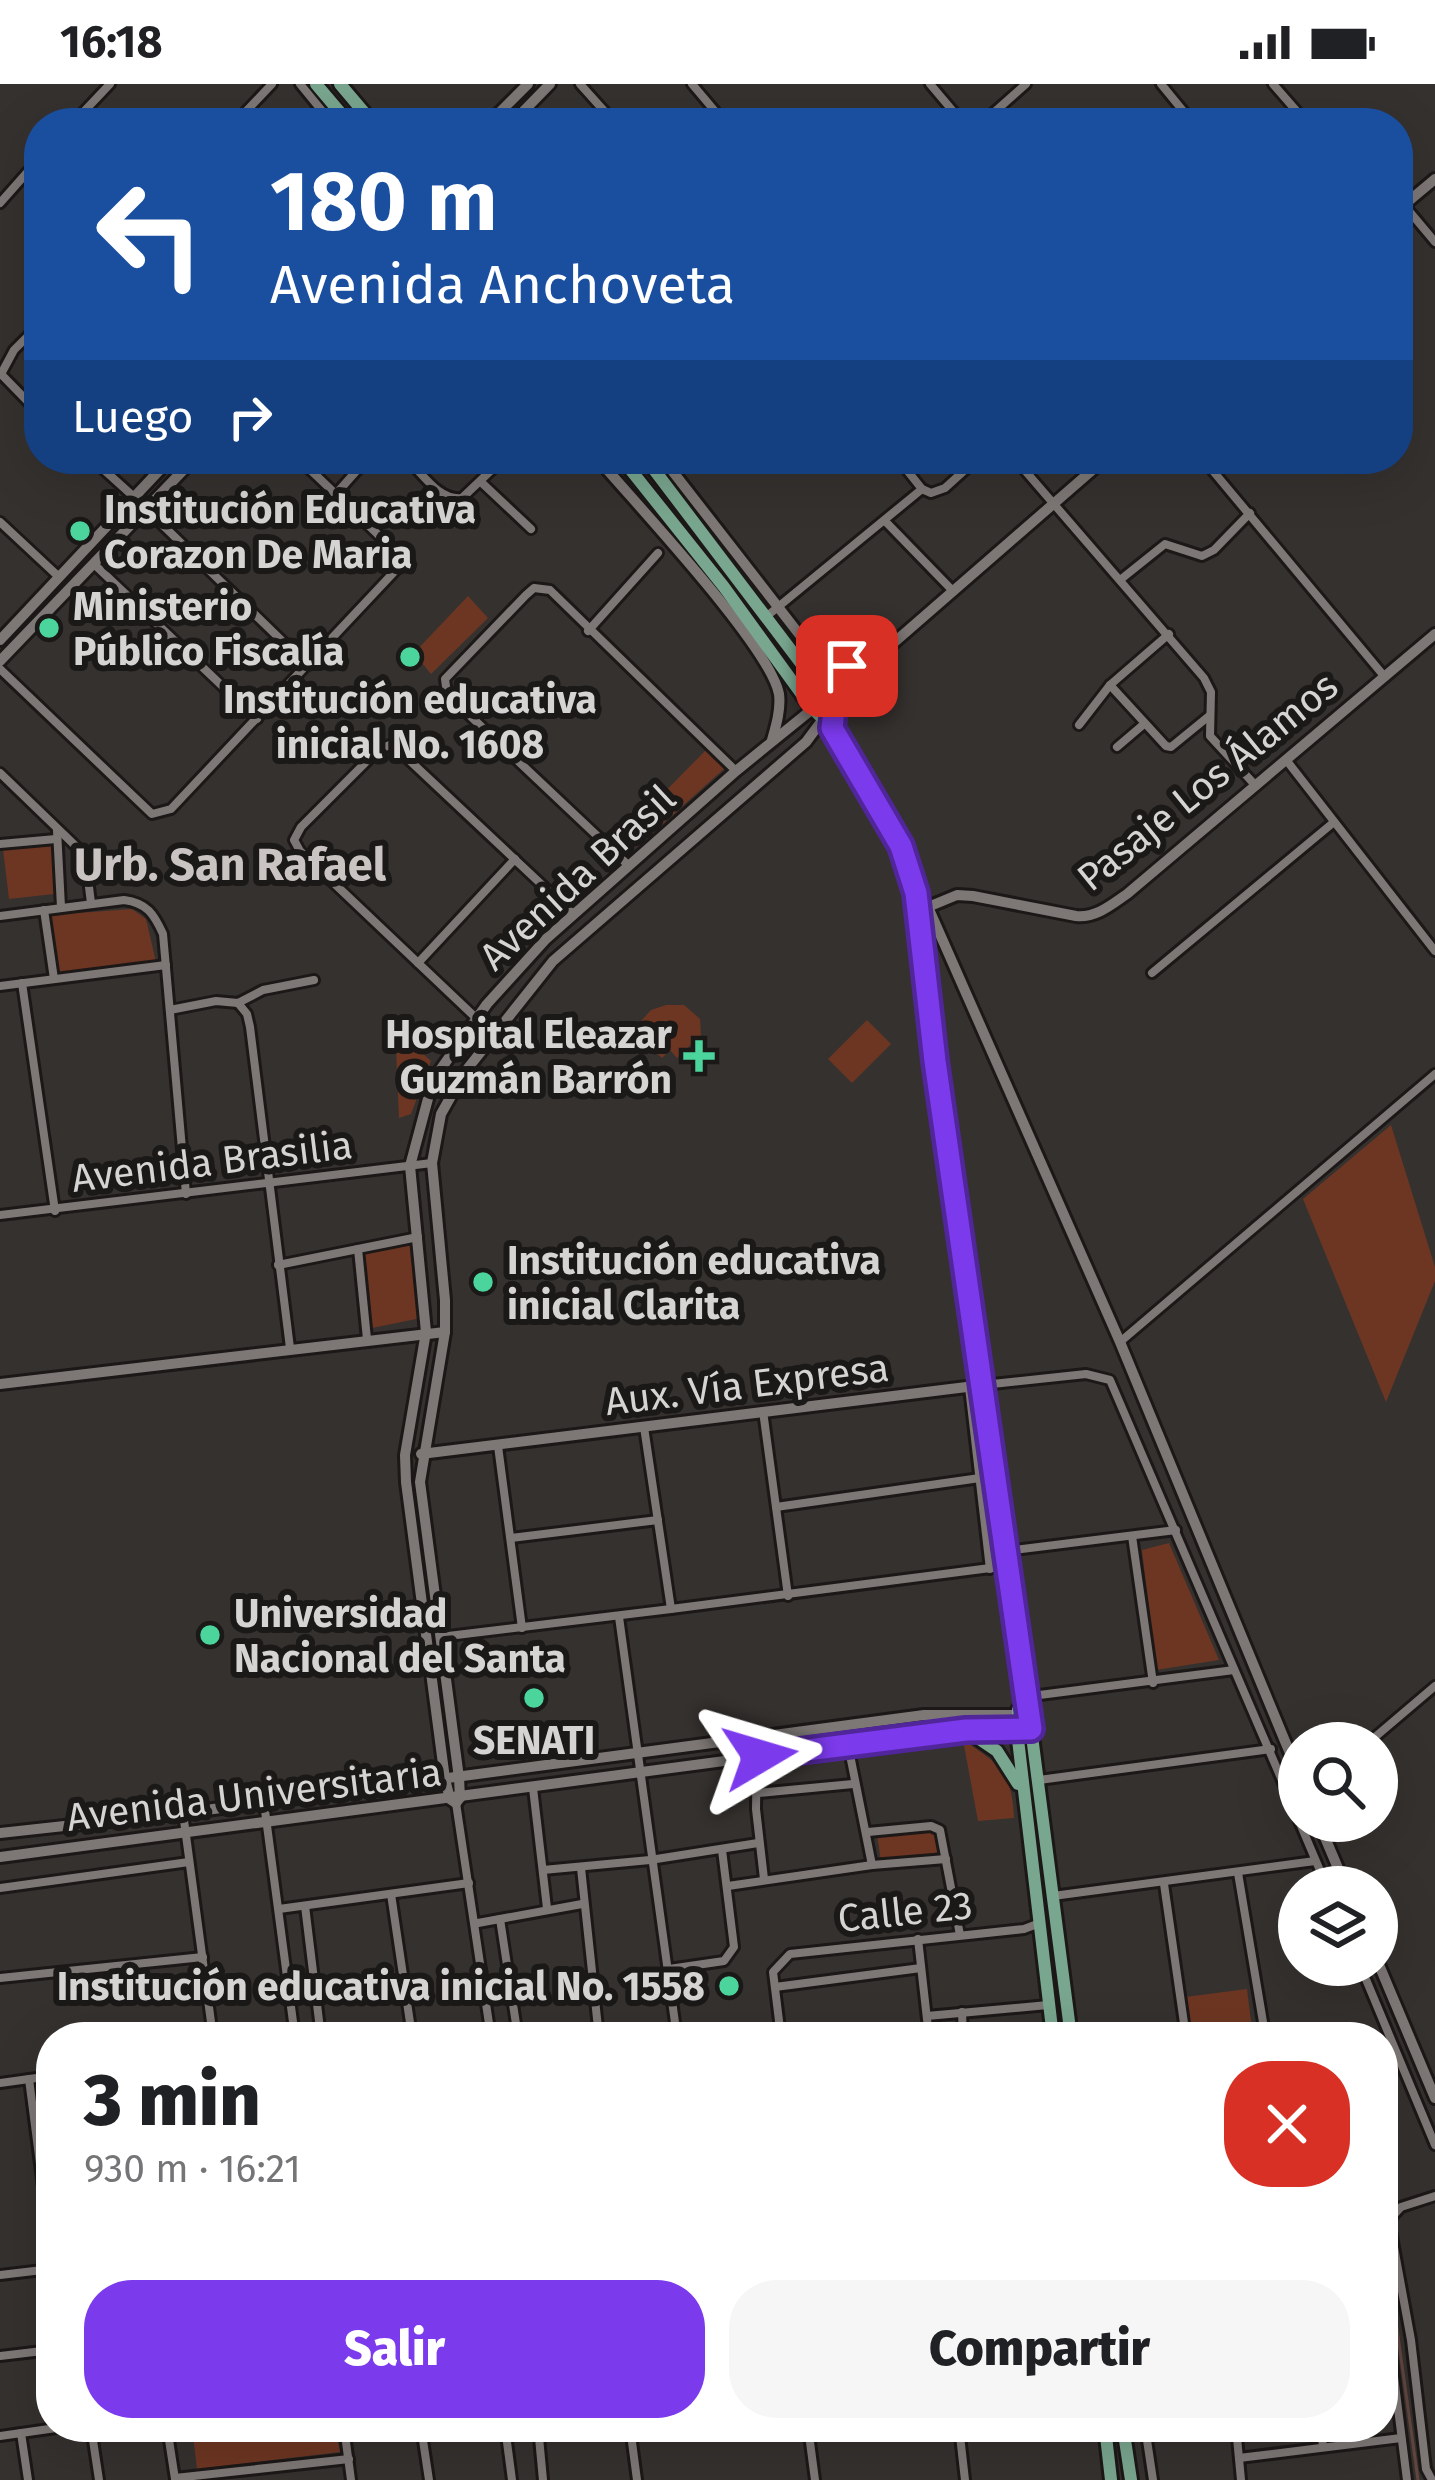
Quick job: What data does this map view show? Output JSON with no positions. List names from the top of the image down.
{
  "streets": {
    "main road": [
      "Pasaje Los Álamos",
      "Avenida Brasil",
      "Aux. Vía Expresa",
      "Avenida Universitaria"
    ],
    "street": ["Avenida Brasilia", "Calle 23"]
  },
  "crossings": [
    ["Avenida Brasil", "Avenida Brasilia"],
    ["Avenida Brasil", "Aux. Vía Expresa"],
    ["Avenida Brasil", "Avenida Universitaria"]
  ],
  "districts": ["Urb. San Rafael"],
  "places": {
    "other": [
      "Institución Educativa Corazon De Maria",
      "Ministerio Público Fiscalía",
      "Institución educativa inicial No. 1608",
      "Institución educativa inicial Clarita",
      "Universidad Nacional del Santa",
      "SENATI",
      "Institución educativa inicial No. 1558"
    ],
    "health": ["Hospital Eleazar Guzmán Barrón"]
  },
  "page": {
    "status": "16:18",
    "turn": ["180 m", "Avenida Anchoveta"],
    "then": "Luego",
    "heading": ["3 min", "930 m · 16:21"],
    "buttons": ["Salir", "Compartir"]
  }
}
